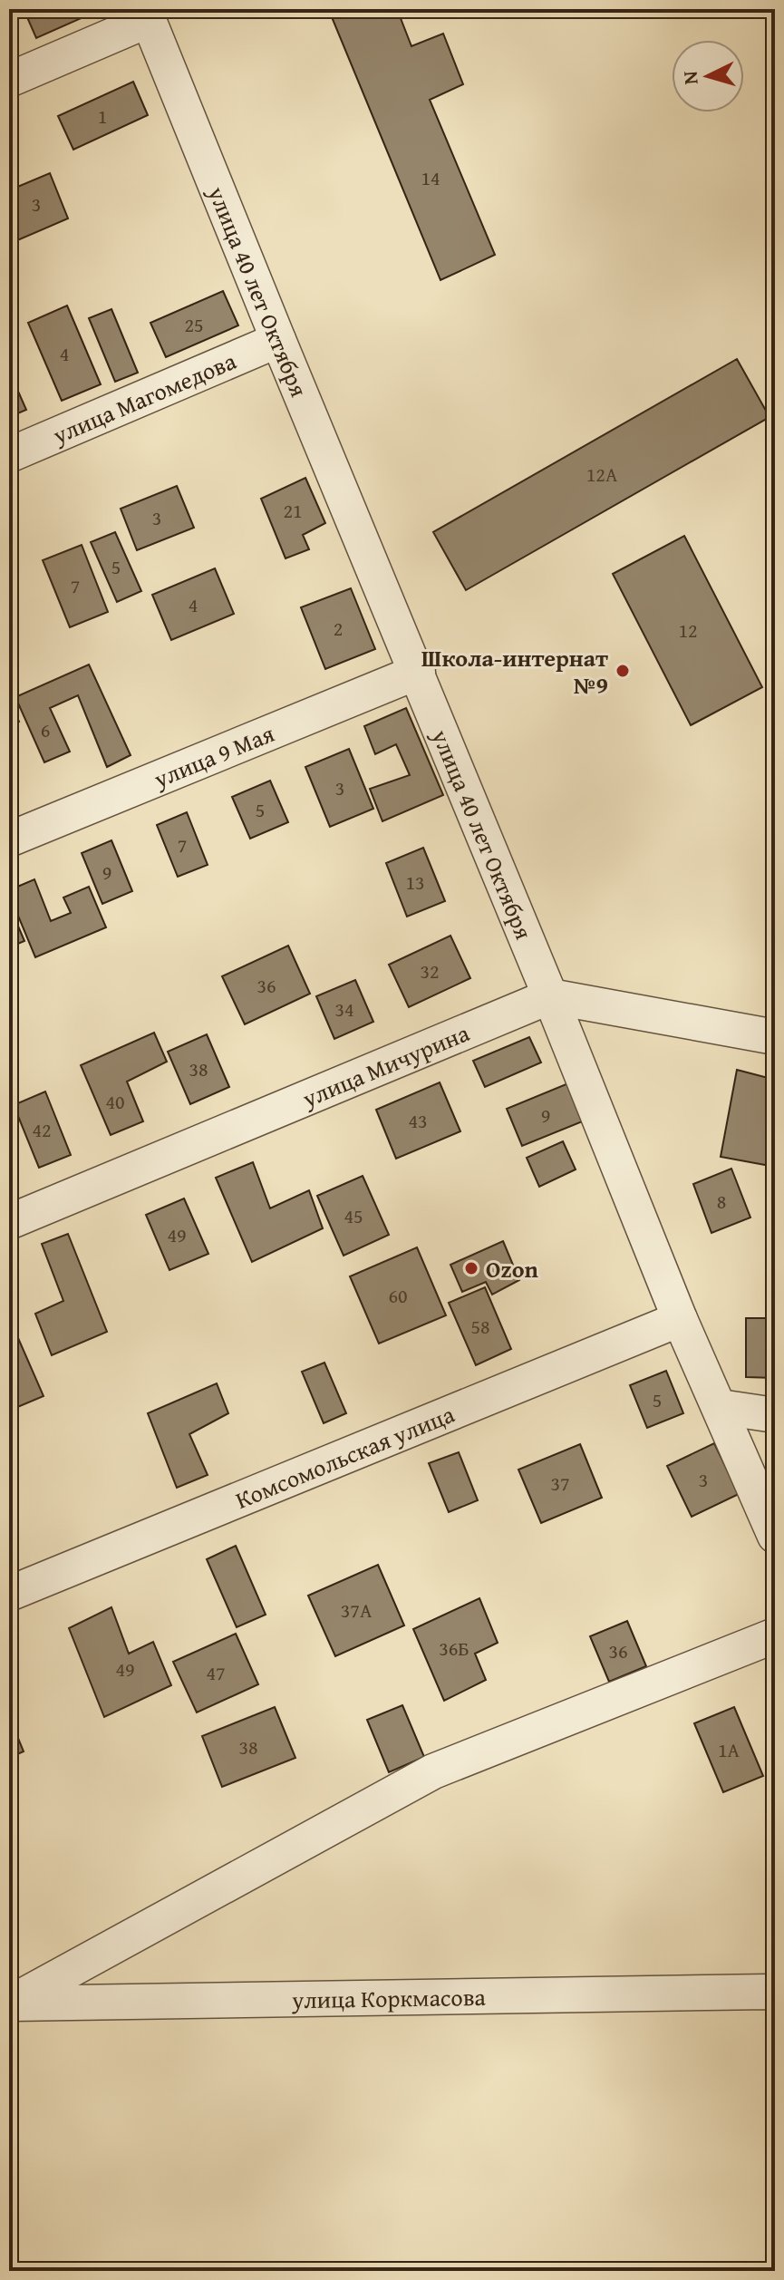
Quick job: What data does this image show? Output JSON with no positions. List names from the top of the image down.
{
  "streets": {
    "street": [
      "улица 40 лет Октября",
      "улица Магомедова",
      "улица 9 Мая",
      "улица Мичурина",
      "Комсомольская улица",
      "улица Коркмасова"
    ]
  },
  "crossings": [
    ["улица 40 лет Октября", "улица Магомедова"],
    ["улица 40 лет Октября", "улица 9 Мая"],
    ["улица 40 лет Октября", "улица Мичурина"],
    ["улица 40 лет Октября", "Комсомольская улица"]
  ],
  "places": ["Школа-интернат №9", "Ozon"],
  "house_numbers": [
    "1",
    "14",
    "3",
    "25",
    "4",
    "12А",
    "21",
    "3",
    "5",
    "7",
    "4",
    "2",
    "12",
    "6",
    "3",
    "5",
    "7",
    "9",
    "13",
    "32",
    "36",
    "34",
    "38",
    "40",
    "9",
    "43",
    "42",
    "8",
    "45",
    "49",
    "60",
    "58",
    "5",
    "3",
    "37",
    "37А",
    "36Б",
    "36",
    "49",
    "47",
    "38",
    "1А"
  ],
  "north": "left"
}
